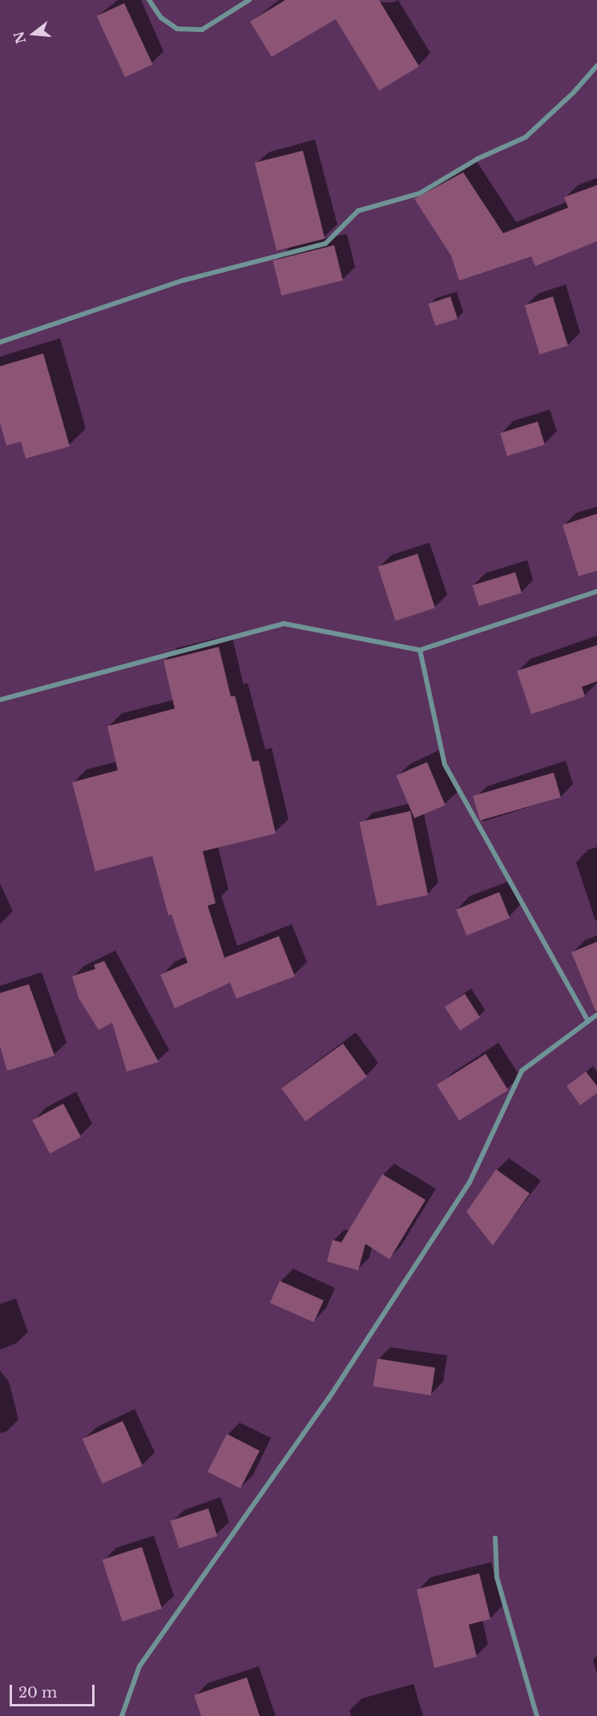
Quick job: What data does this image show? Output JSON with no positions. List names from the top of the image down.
{
  "scale_bar": "20 m",
  "north": "left"
}
